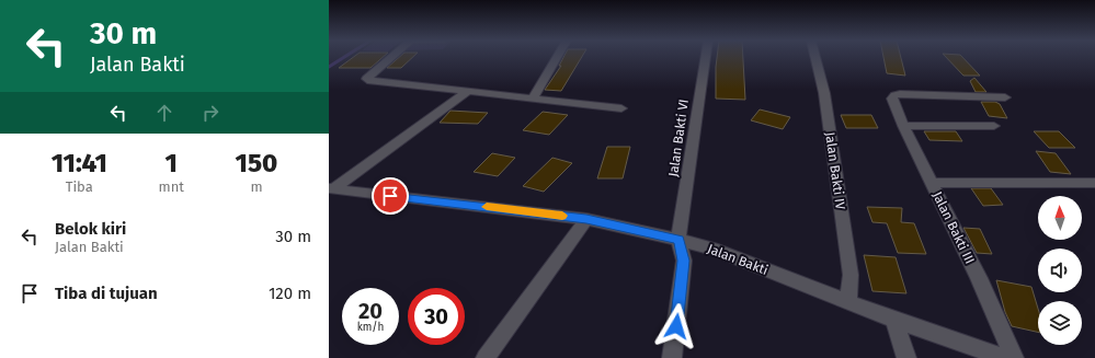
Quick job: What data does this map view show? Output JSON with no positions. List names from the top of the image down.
{
  "streets": {
    "street": [
      "Jalan Bakti VI",
      "Jalan Bakti IV",
      "Jalan Bakti III",
      "Jalan Bakti"
    ]
  },
  "crossings": [
    ["Jalan Bakti VI", "Jalan Bakti"],
    ["Jalan Bakti IV", "Jalan Bakti"]
  ],
  "north": "top",
  "page": {
    "turn": ["30 m", "Jalan Bakti"],
    "eta": [
      "11:41",
      "Tiba",
      "1",
      "mnt",
      "150",
      "m"
    ],
    "list": [
      {
        "name": "Belok kiri",
        "note": "Jalan Bakti",
        "value": "30 m"
      },
      {
        "name": "Tiba di tujuan",
        "value": "120 m"
      }
    ],
    "speed": "20 km/h",
    "limit": "30"
  }
}
